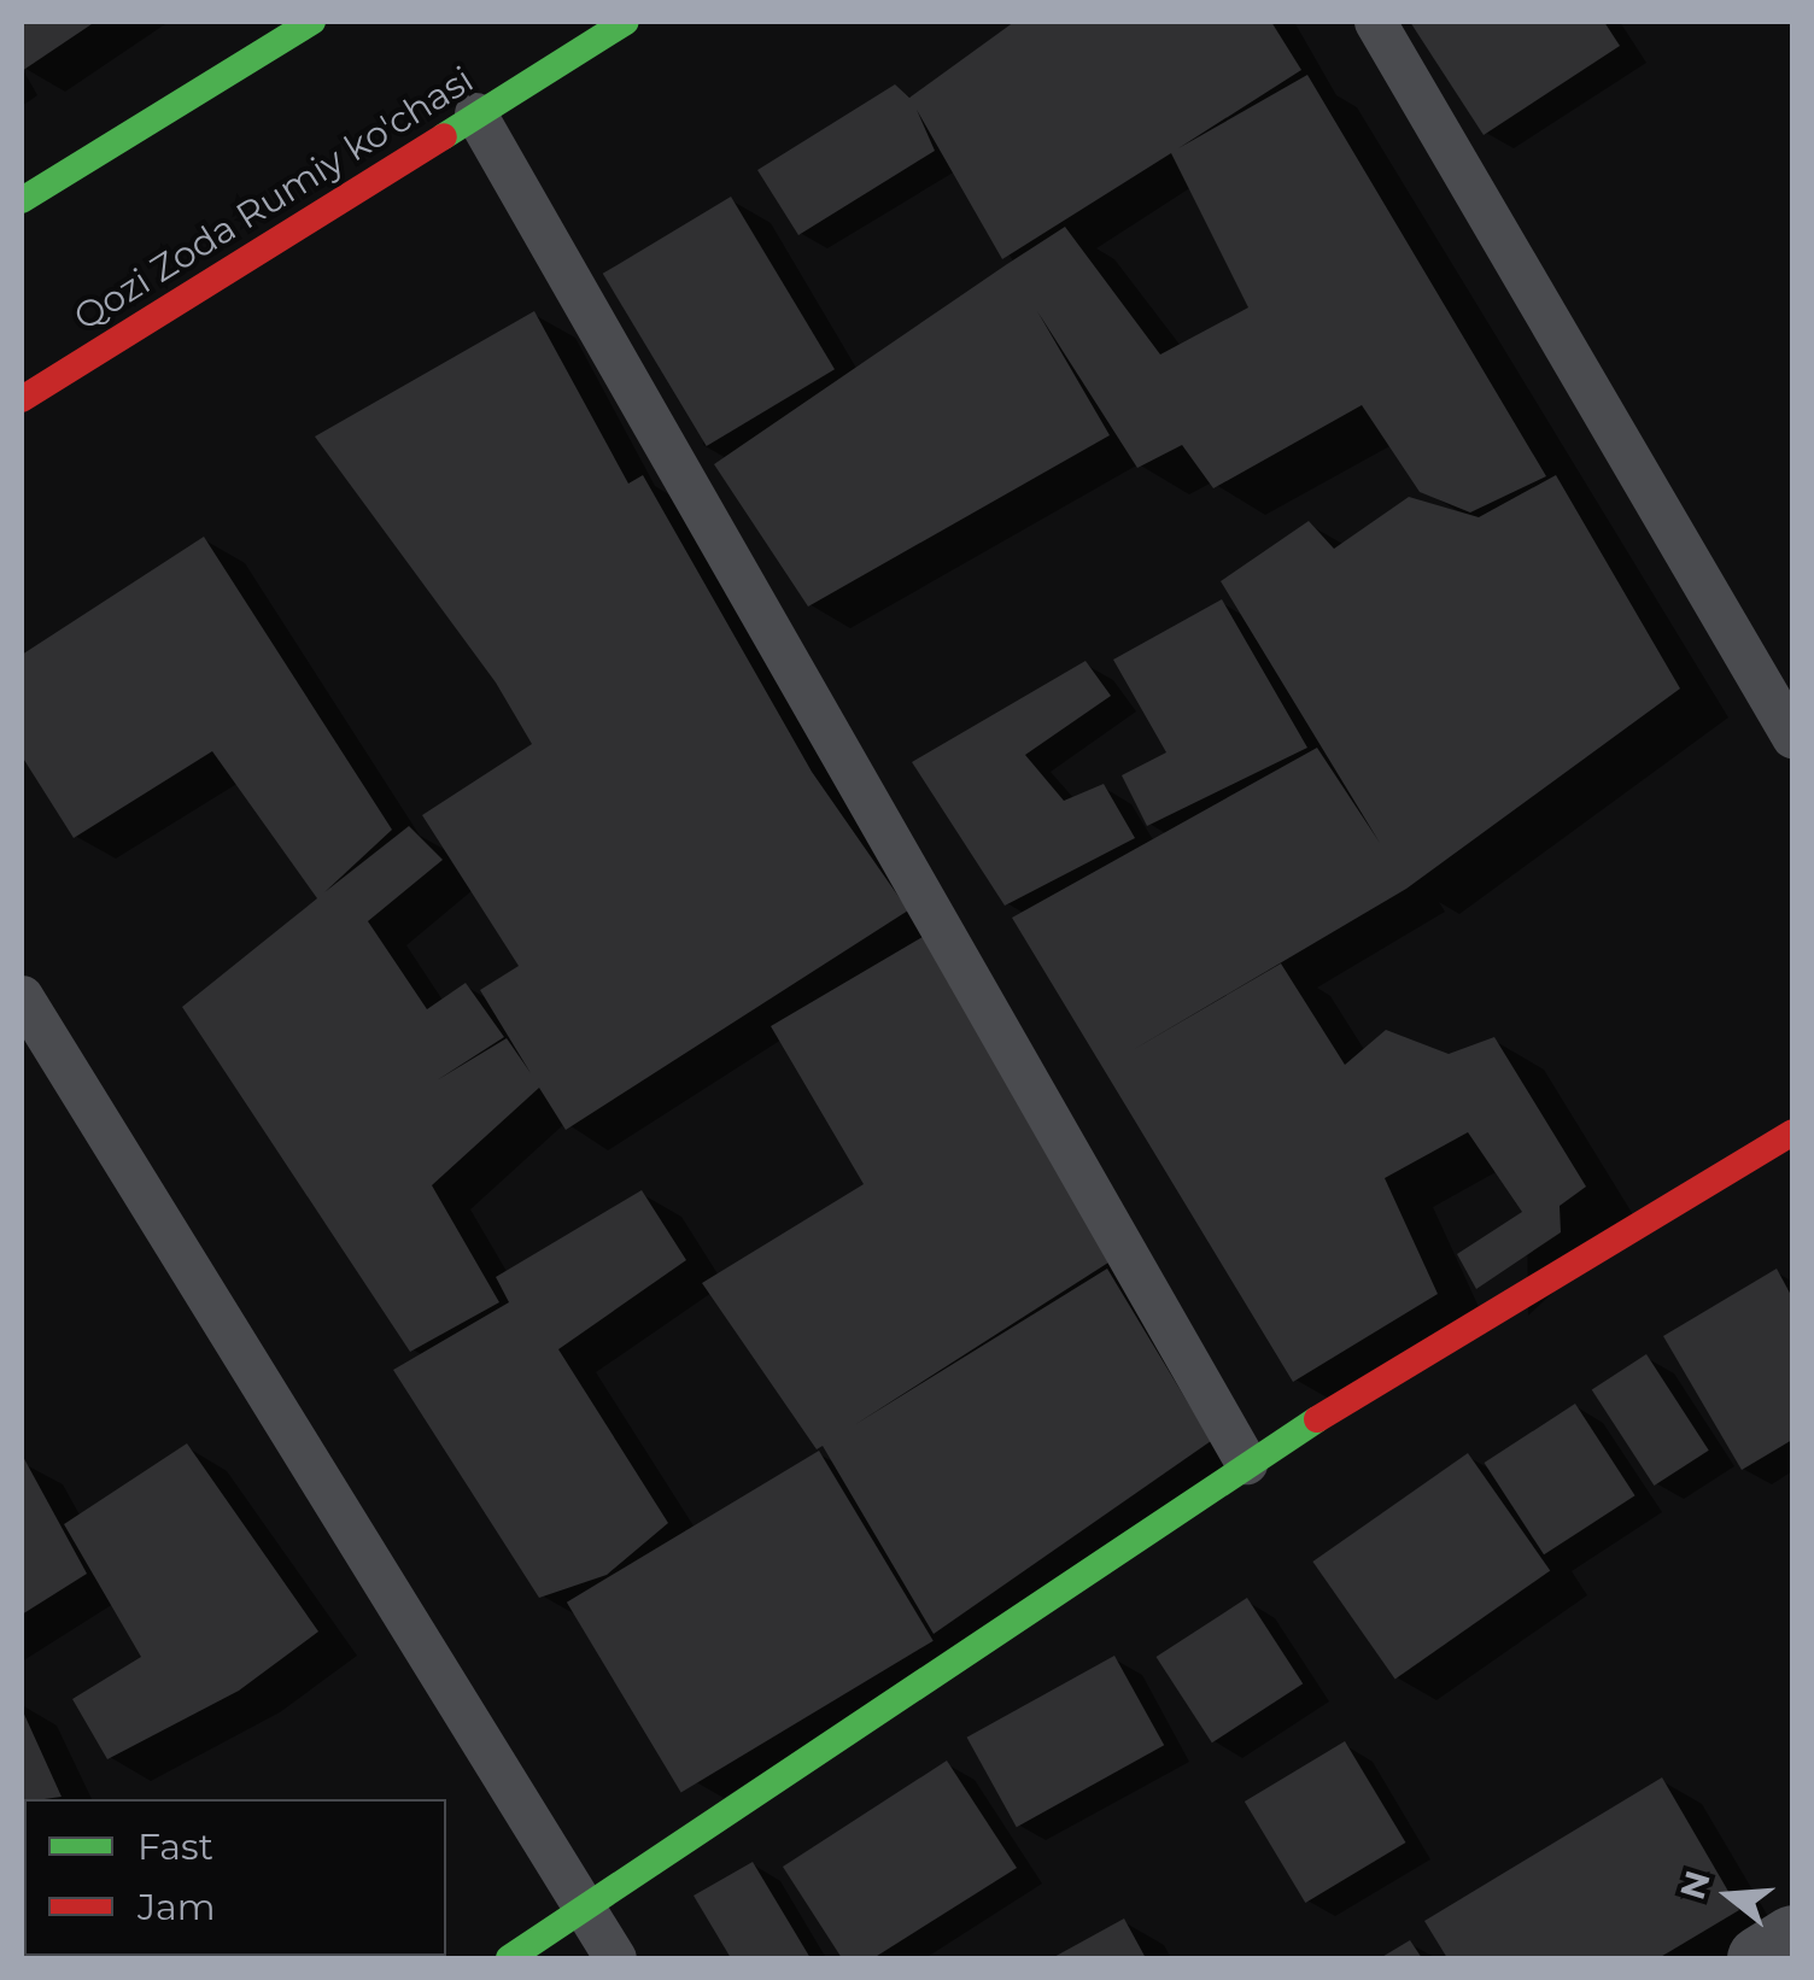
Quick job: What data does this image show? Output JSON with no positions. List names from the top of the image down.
{
  "streets": {
    "street": ["Qozi Zoda Rumiy ko'chasi"]
  },
  "legend": ["Fast", "Jam"],
  "north": "left"
}
